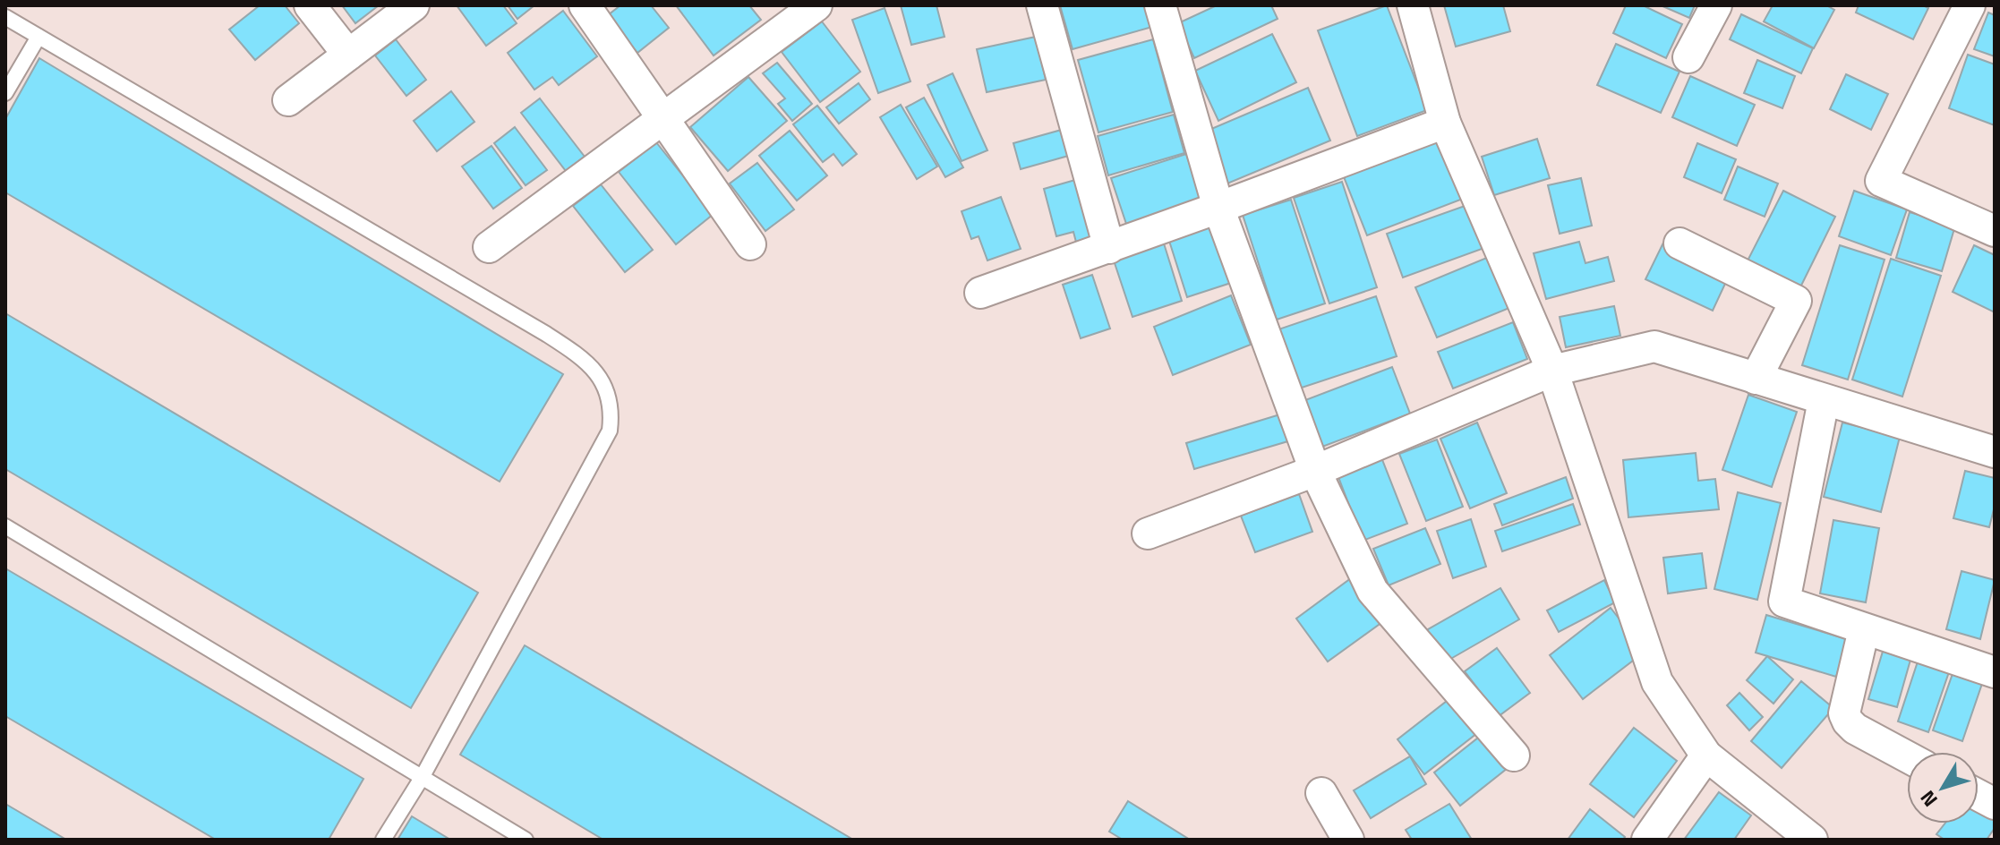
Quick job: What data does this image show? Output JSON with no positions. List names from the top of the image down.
{
  "north": "bottom left"
}
